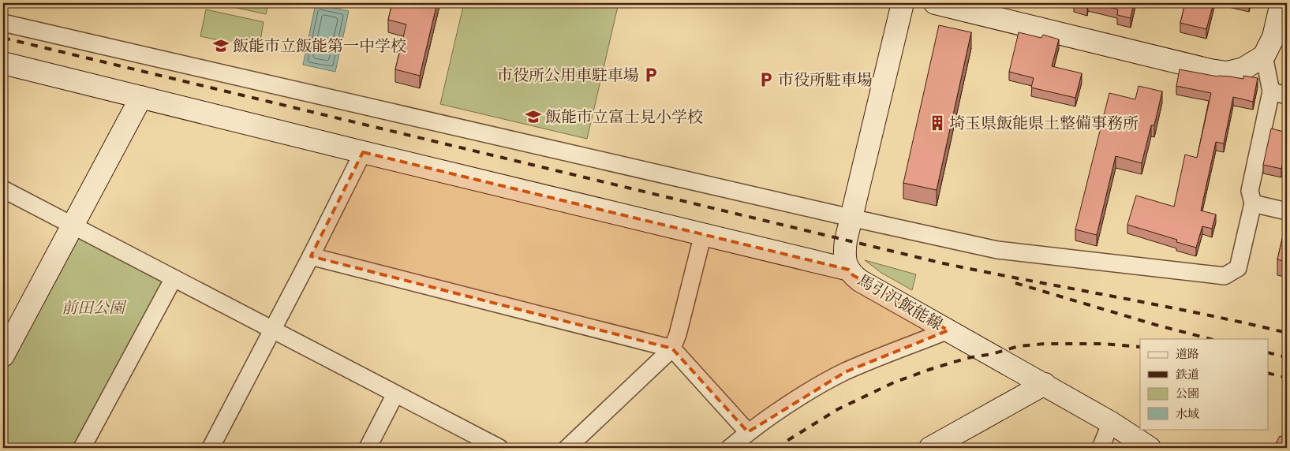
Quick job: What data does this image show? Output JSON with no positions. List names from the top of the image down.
{
  "streets": {
    "street": ["馬引沢飯能線"]
  },
  "parks": ["前田公園"],
  "places": {
    "school or university": ["飯能市立飯能第一中学校", "飯能市立富士見小学校"],
    "parking": ["市役所公用車駐車場", "市役所駐車場"],
    "building": ["埼玉県飯能県土整備事務所"]
  },
  "legend": [
    "道路",
    "鉄道",
    "公園",
    "水域"
  ]
}
